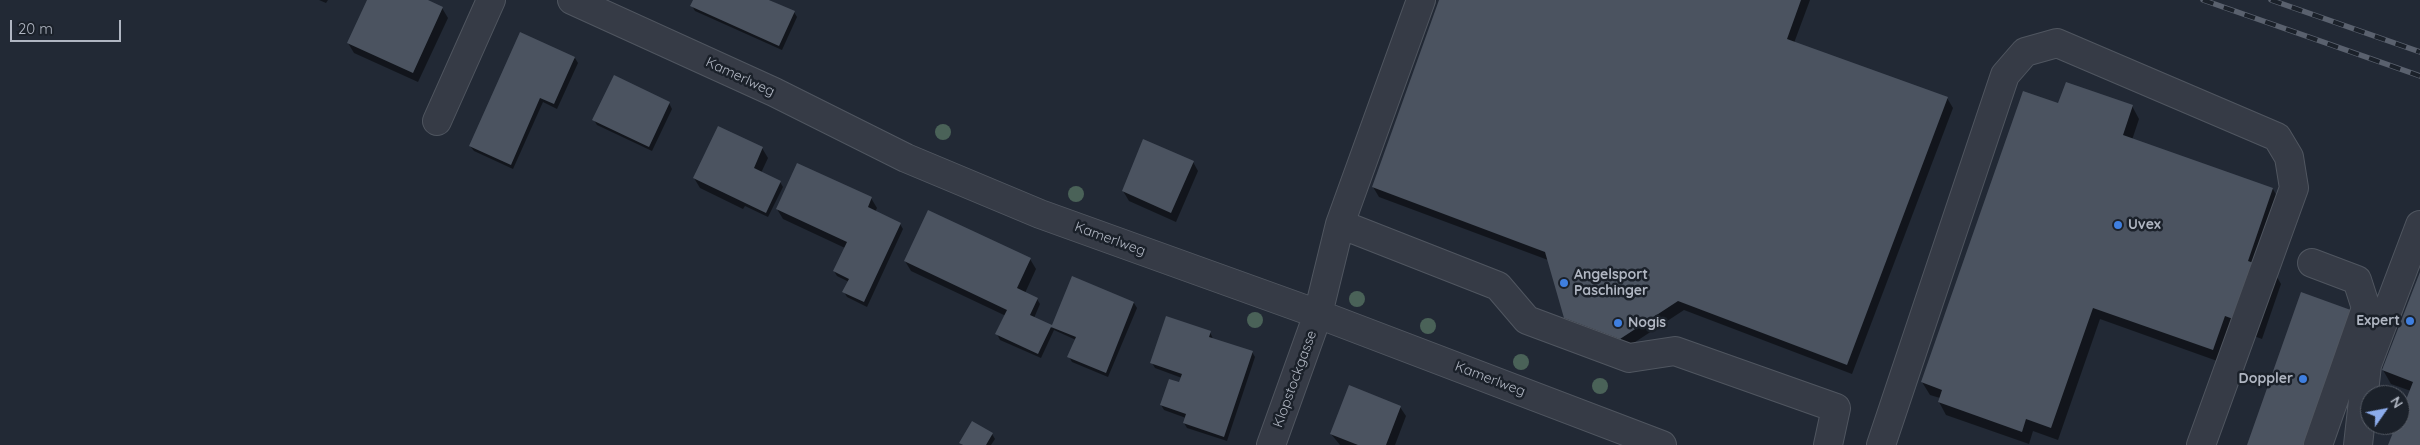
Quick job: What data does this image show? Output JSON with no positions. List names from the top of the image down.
{
  "streets": {
    "street": ["Kamerlweg", "Klopstockgasse"]
  },
  "crossings": [
    ["Kamerlweg", "Klopstockgasse"]
  ],
  "places": [
    "Uvex",
    "Angelsport Paschinger",
    "Expert",
    "Nogis",
    "Doppler"
  ],
  "scale_bar": "20 m",
  "north": "top right"
}
